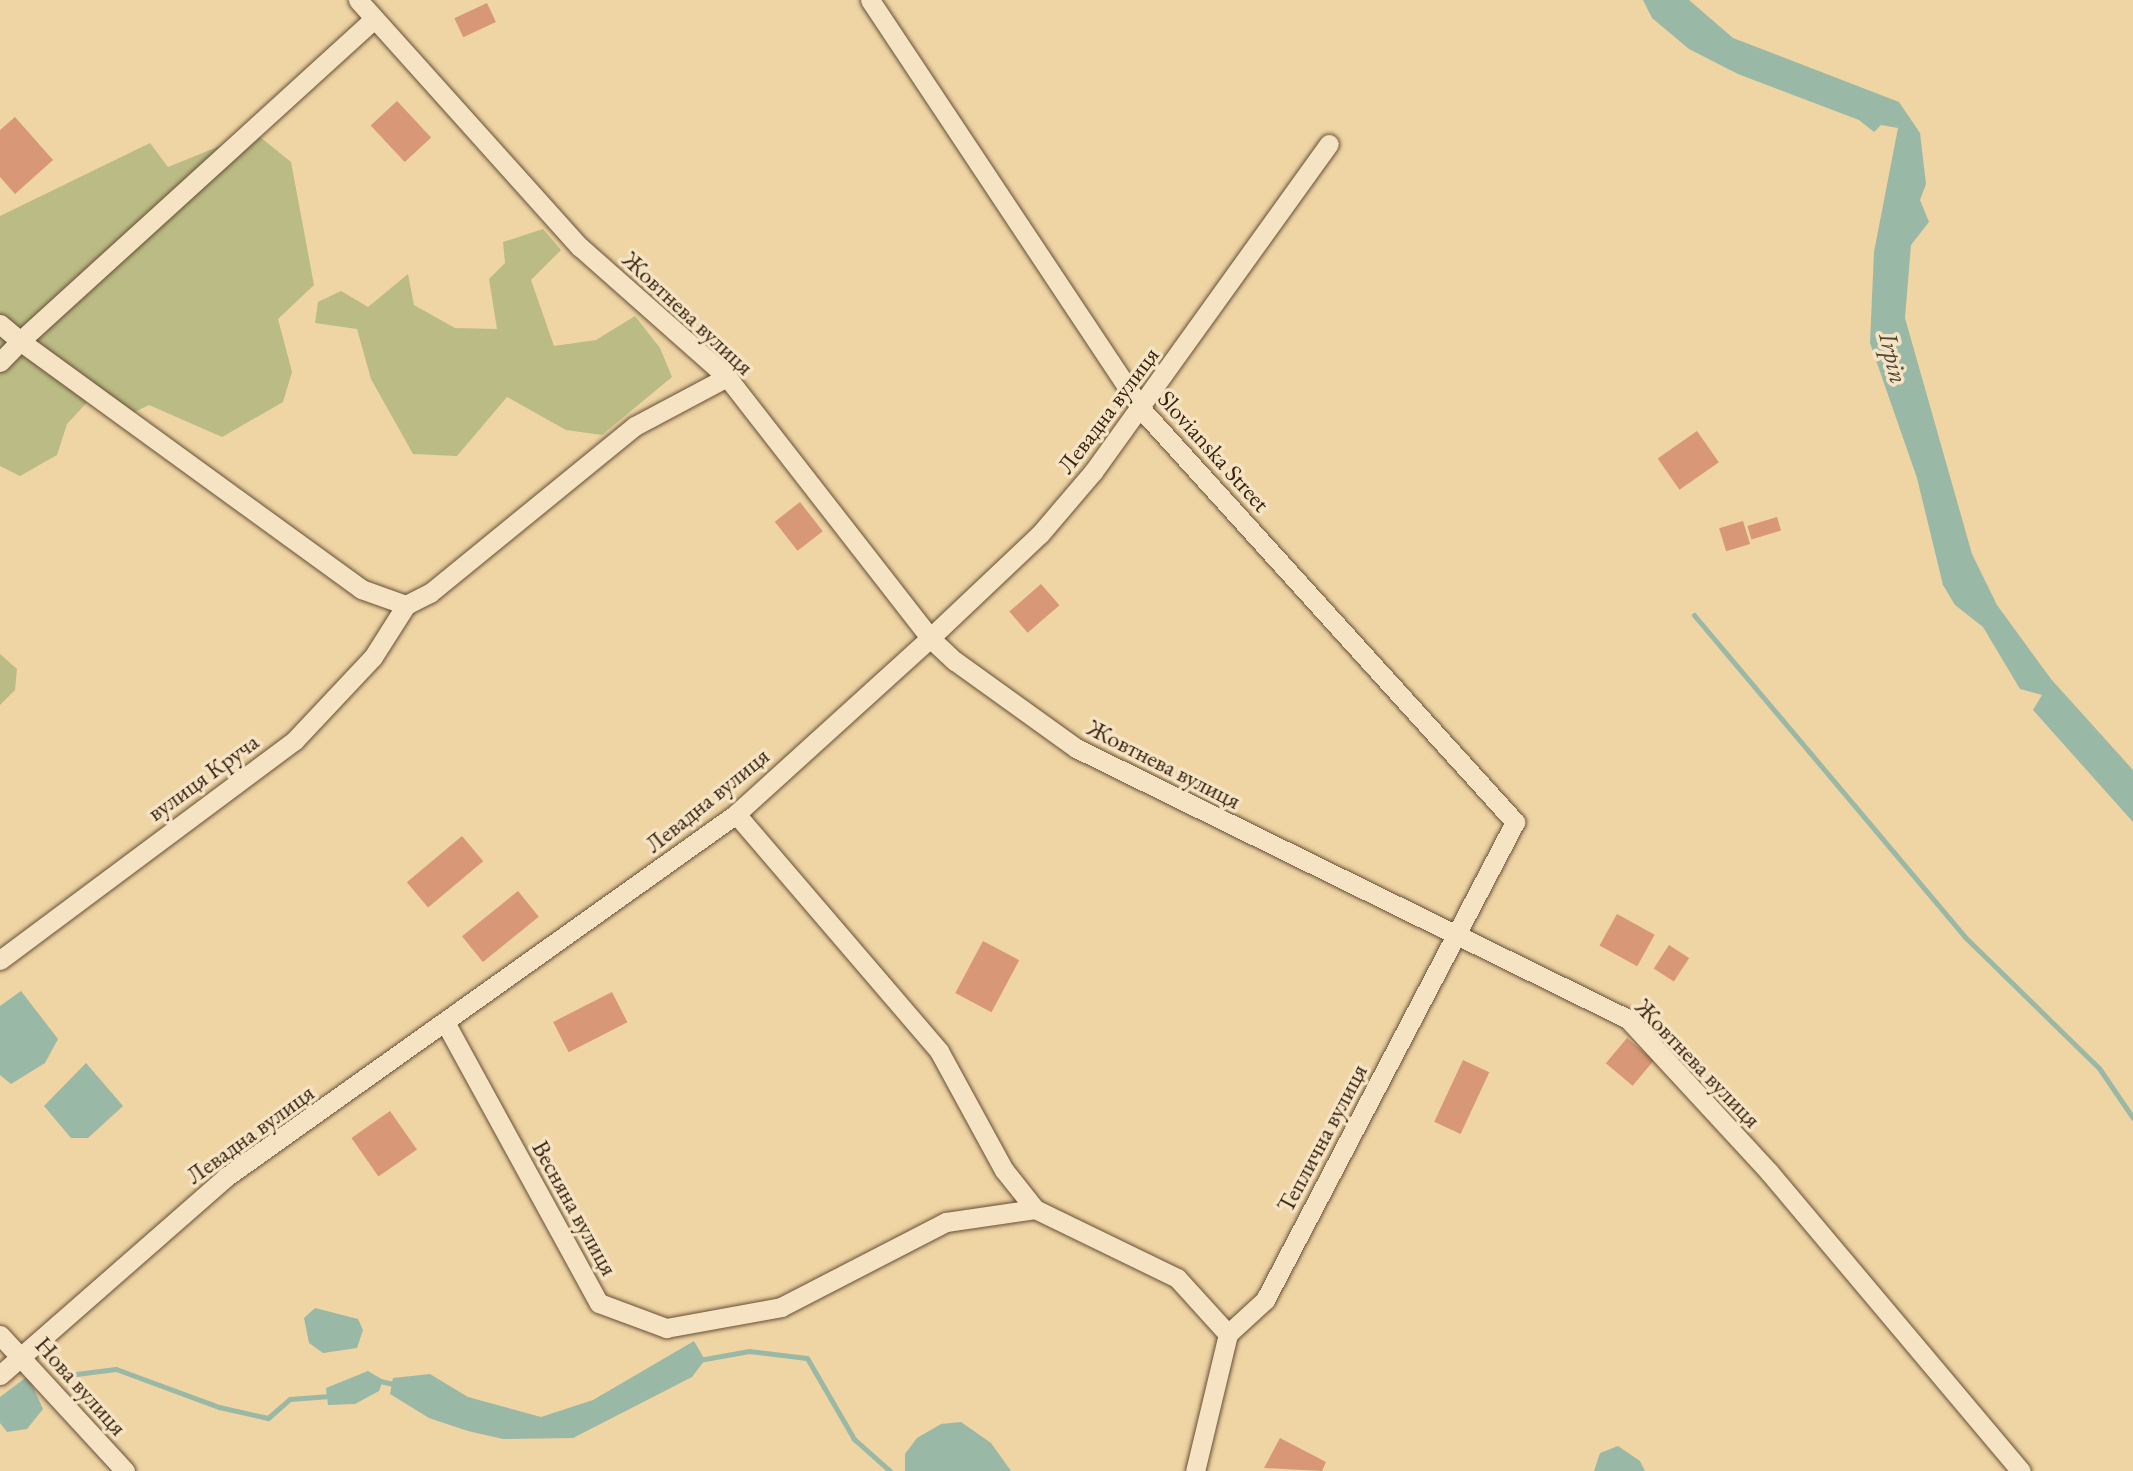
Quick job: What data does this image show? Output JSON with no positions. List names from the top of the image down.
{
  "streets": {
    "street": [
      "Жовтнева вулиця",
      "Левадна вулиця",
      "Slovianska Street",
      "вулиця Круча",
      "Теплична вулиця",
      "Весняна вулиця",
      "Нова вулиця"
    ]
  },
  "crossings": [
    ["Жовтнева вулиця", "Левадна вулиця"],
    ["Жовтнева вулиця", "вулиця Круча"],
    ["Жовтнева вулиця", "Теплична вулиця"],
    ["Левадна вулиця", "Slovianska Street"],
    ["Левадна вулиця", "Весняна вулиця"],
    ["Левадна вулиця", "Нова вулиця"],
    ["Slovianska Street", "Теплична вулиця"]
  ],
  "water": ["Irpin"]
}
